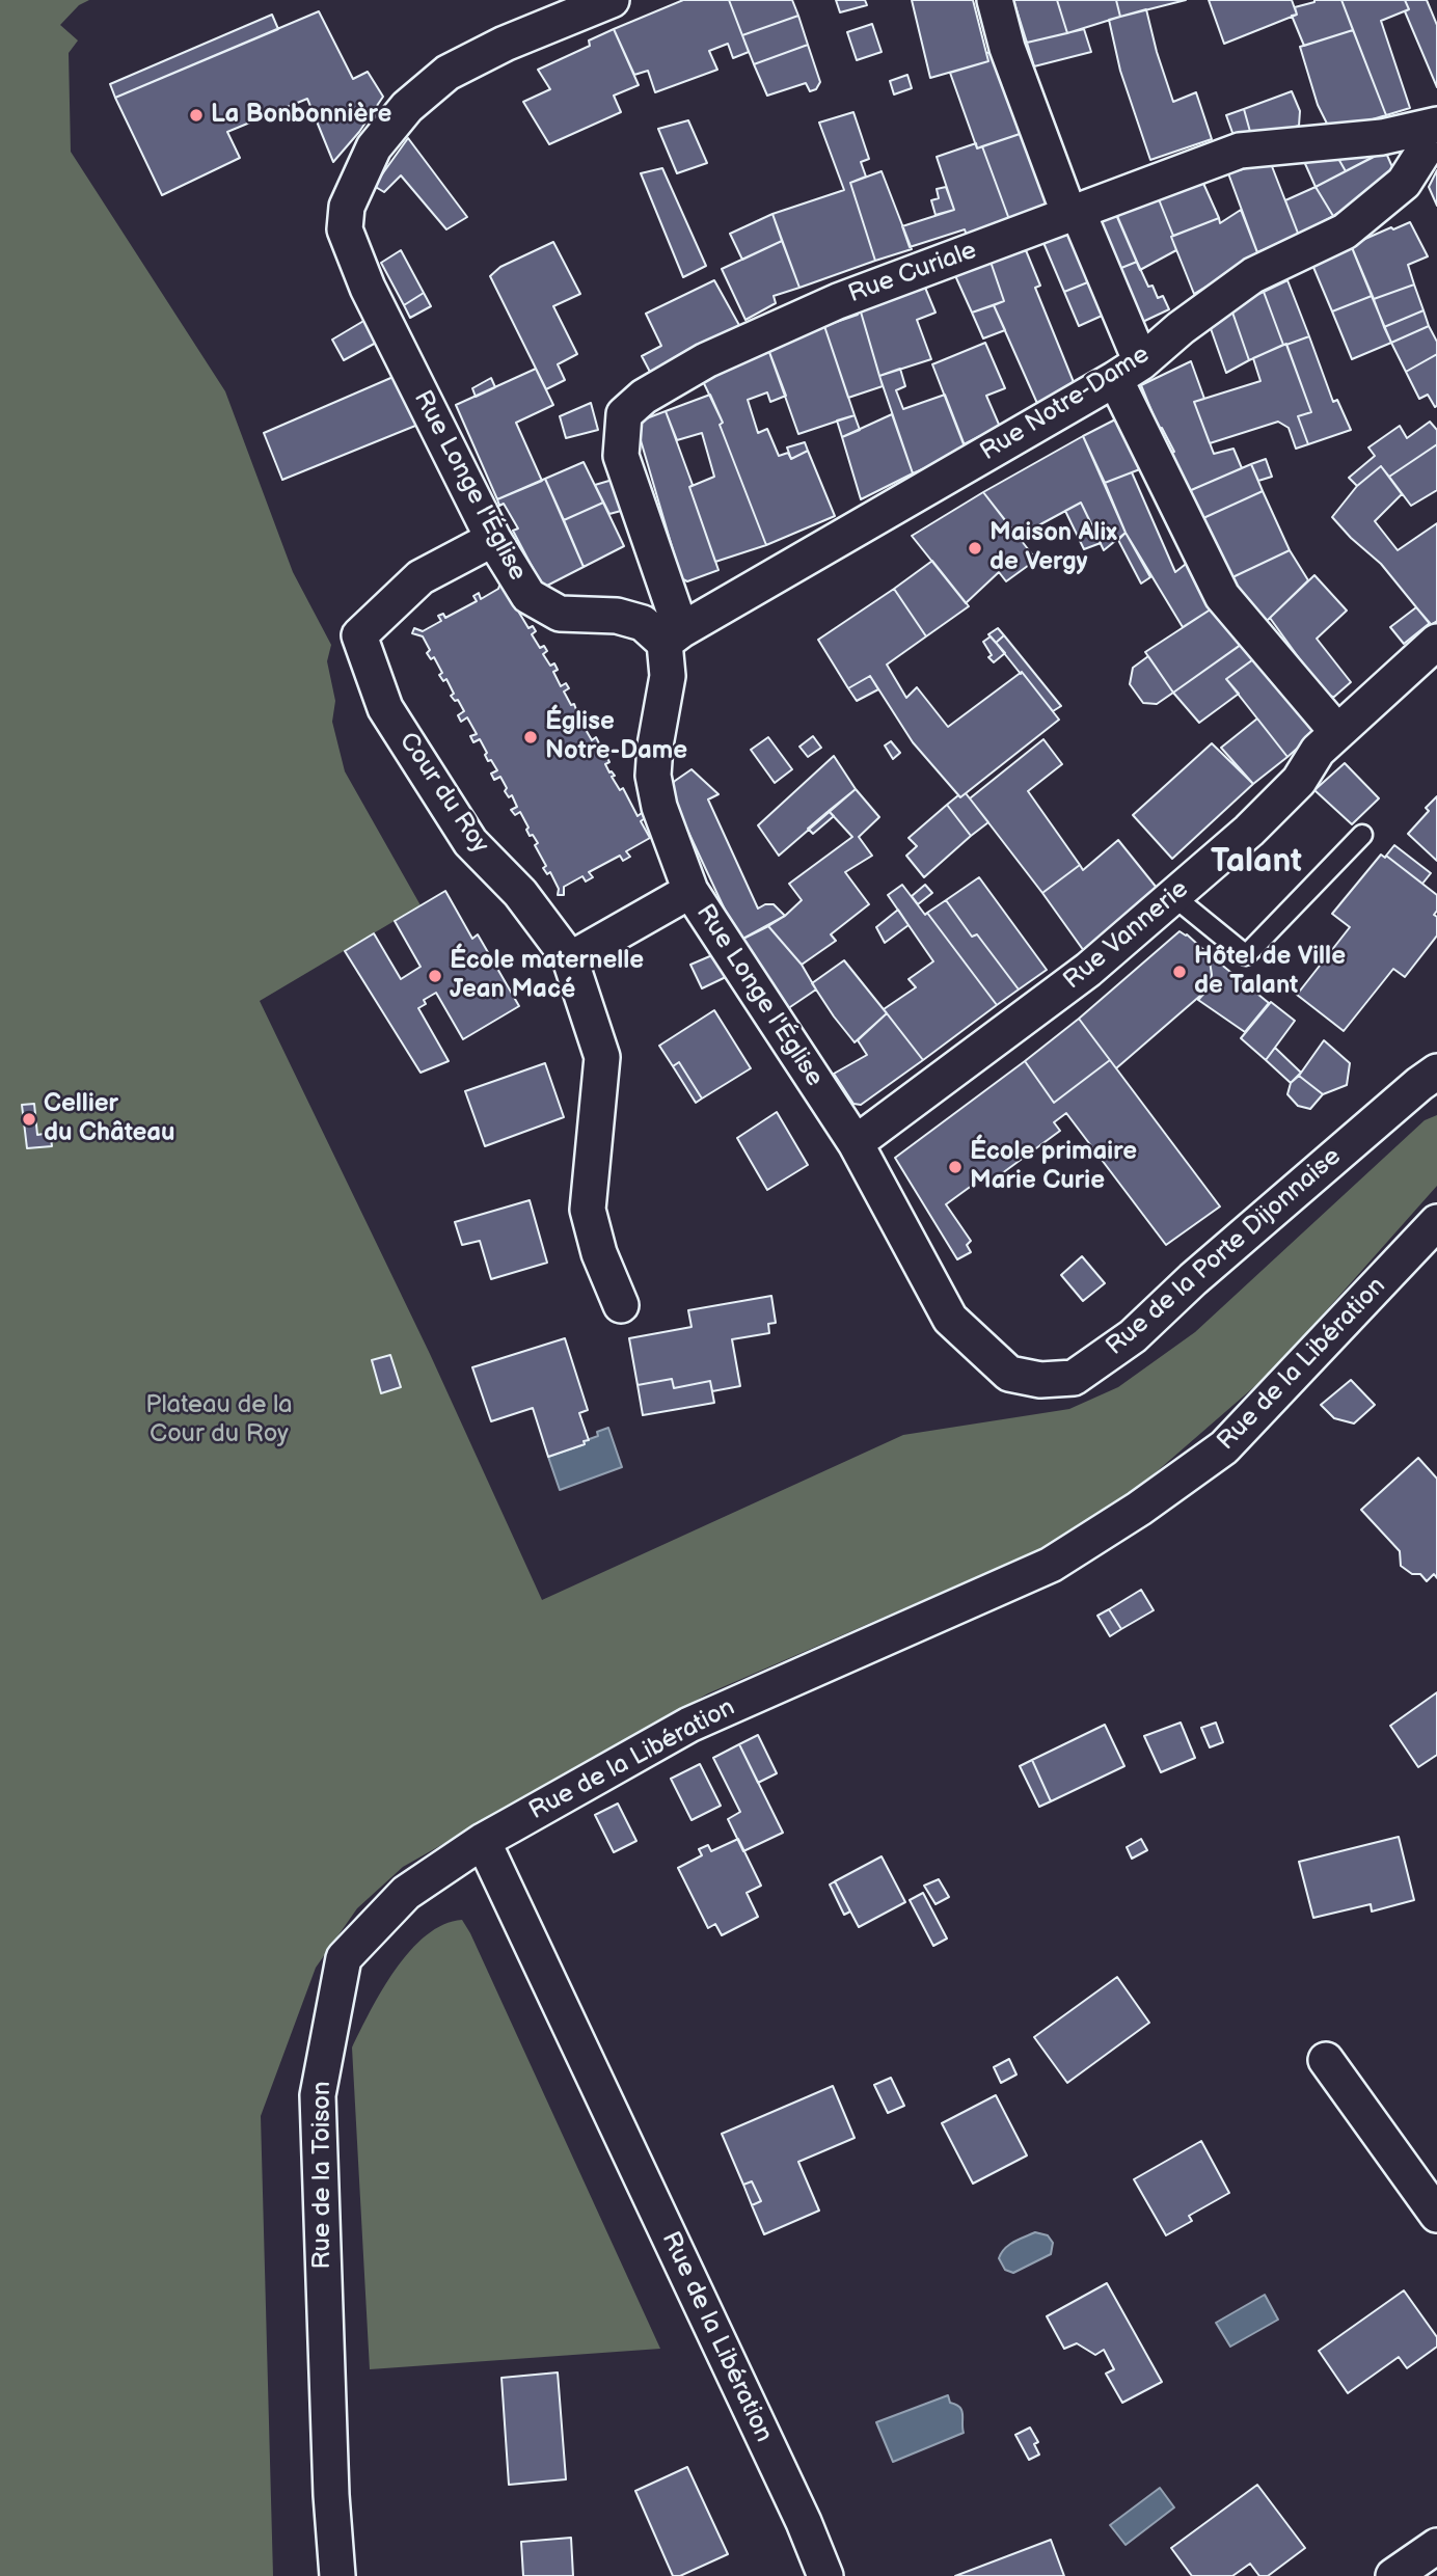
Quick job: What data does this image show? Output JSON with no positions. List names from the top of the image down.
{
  "streets": {
    "street": [
      "Rue Curiale",
      "Rue Notre-Dame",
      "Rue Longe l'Église",
      "Cour du Roy",
      "Rue Vannerie",
      "Rue de la Porte Dijonnaise",
      "Rue de la Libération",
      "Rue de la Toison"
    ]
  },
  "crossings": [
    ["Rue Curiale", "Rue Notre-Dame"],
    ["Rue Curiale", "Rue Longe l'Église"],
    ["Rue Notre-Dame", "Rue Longe l'Église"],
    ["Rue Longe l'Église", "Cour du Roy"],
    ["Rue Longe l'Église", "Rue Vannerie"],
    ["Rue Longe l'Église", "Rue de la Porte Dijonnaise"],
    ["Rue Vannerie", "Rue de la Porte Dijonnaise"],
    ["Rue de la Libération", "Rue de la Toison"]
  ],
  "districts": ["Talant"],
  "parks": ["Plateau de la Cour du Roy"],
  "places": [
    "La Bonbonnière",
    "Maison Alix de Vergy",
    "Église Notre-Dame",
    "Hôtel de Ville de Talant",
    "École maternelle Jean Macé",
    "Cellier du Château",
    "École primaire Marie Curie"
  ]
}
